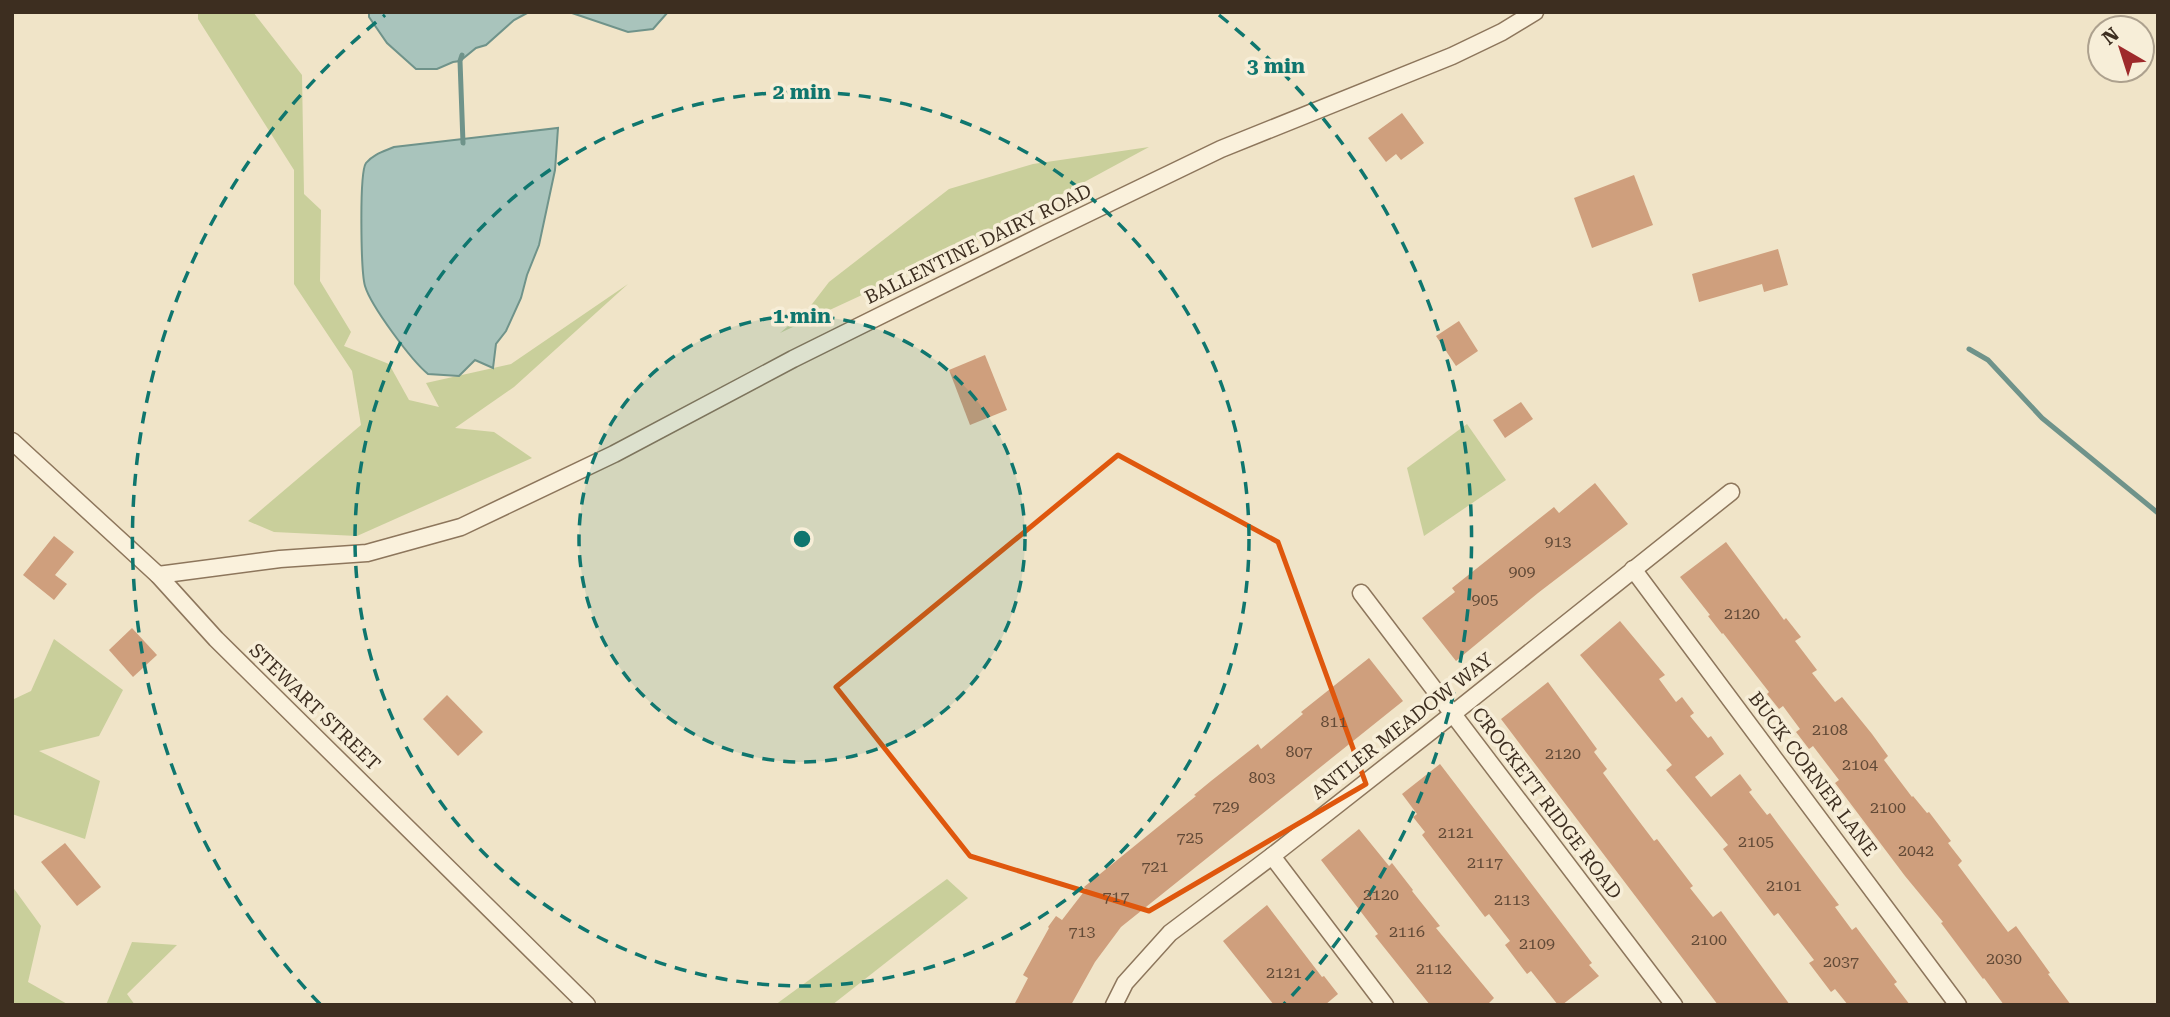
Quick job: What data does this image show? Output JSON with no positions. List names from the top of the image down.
{
  "streets": {
    "street": [
      "BALLENTINE DAIRY ROAD",
      "STEWART STREET",
      "ANTLER MEADOW WAY",
      "BUCK CORNER LANE",
      "CROCKETT RIDGE ROAD"
    ]
  },
  "crossings": [
    ["BALLENTINE DAIRY ROAD", "STEWART STREET"],
    ["ANTLER MEADOW WAY", "BUCK CORNER LANE"],
    ["ANTLER MEADOW WAY", "CROCKETT RIDGE ROAD"]
  ],
  "house_numbers": [
    "913",
    "909",
    "905",
    "2120",
    "811",
    "2108",
    "807",
    "2120",
    "2104",
    "803",
    "729",
    "2100",
    "2121",
    "725",
    "2105",
    "2042",
    "2117",
    "721",
    "2101",
    "2120",
    "717",
    "2113",
    "713",
    "2116",
    "2100",
    "2109",
    "2030",
    "2037",
    "2112",
    "2121"
  ],
  "north": "top left",
  "rings": ["3 min", "2 min", "1 min"]
}
